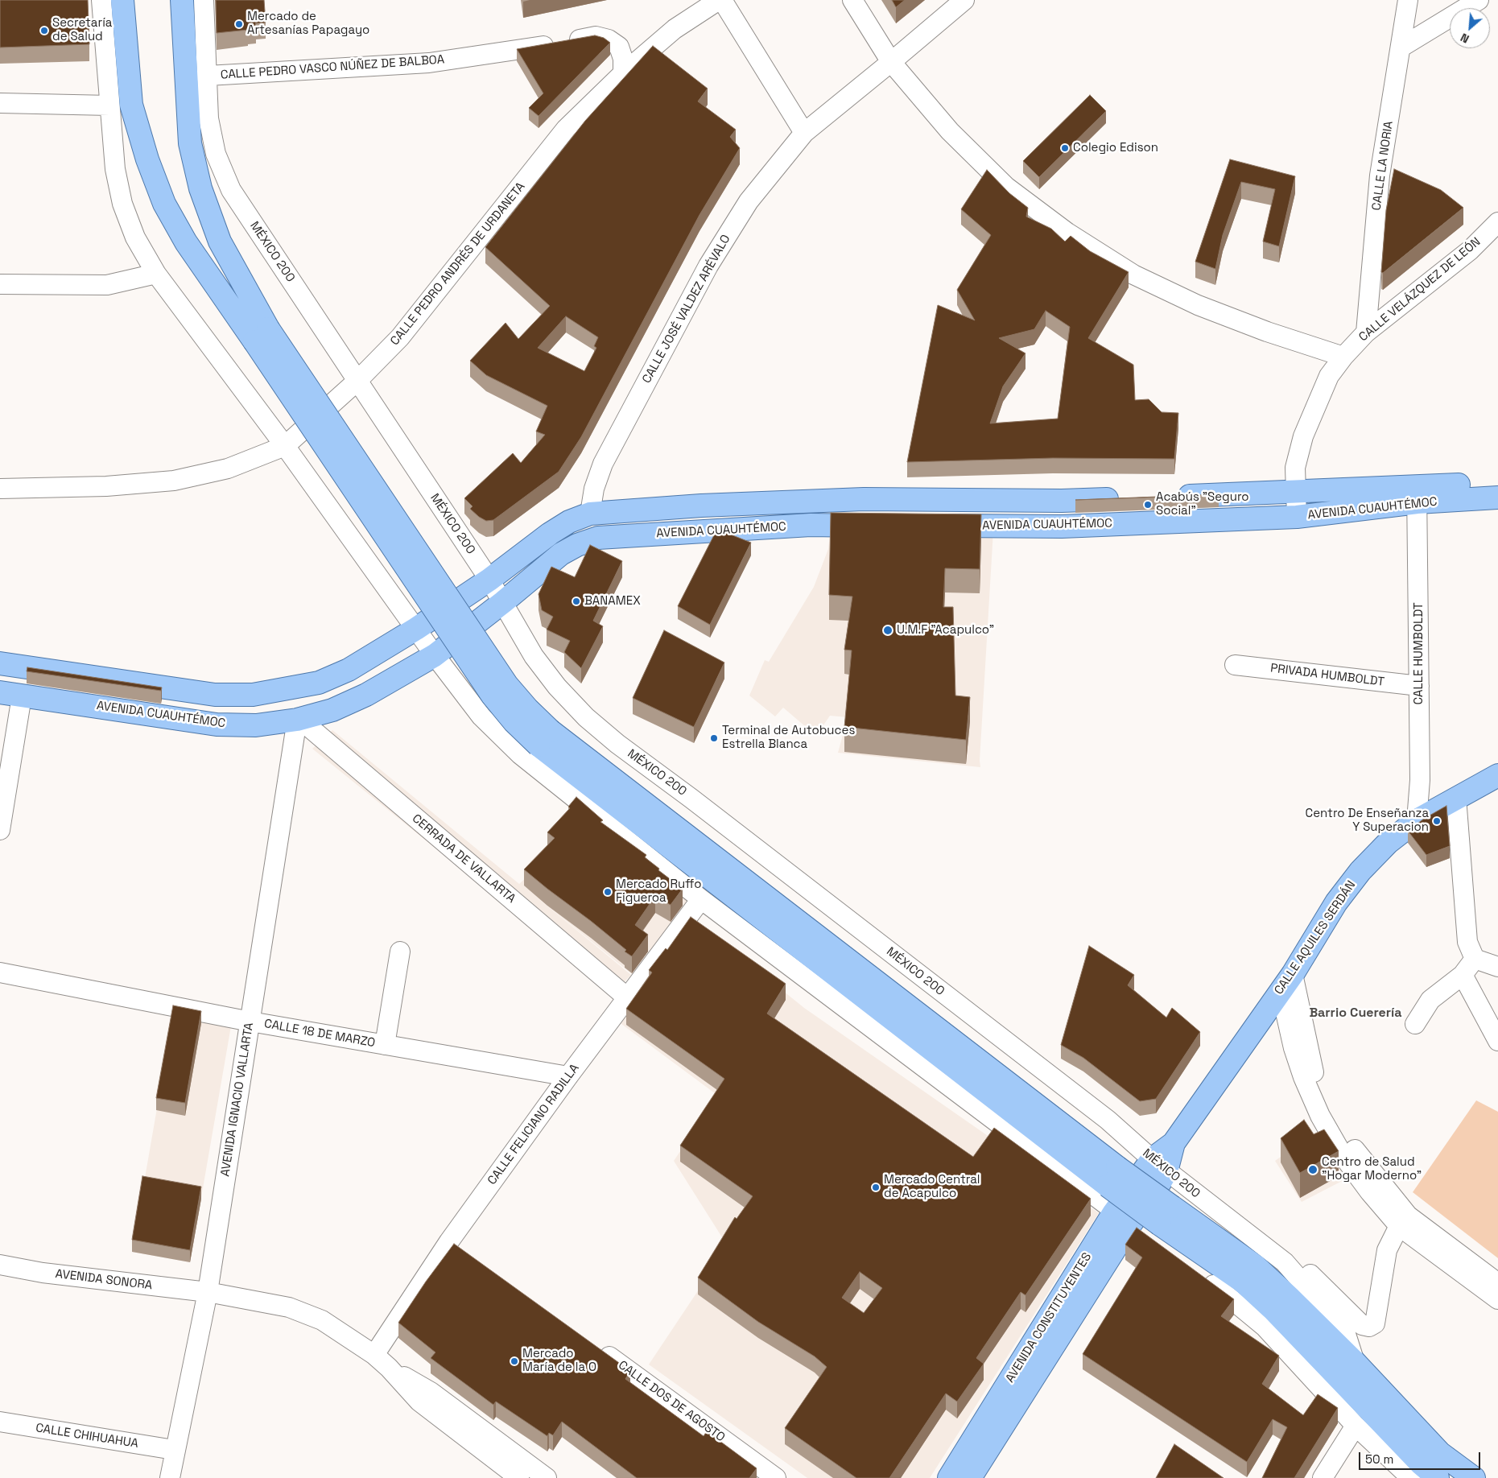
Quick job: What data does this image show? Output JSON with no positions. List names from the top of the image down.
{
  "streets": {
    "main road": ["AVENIDA CUAUHTÉMOC", "CALLE AQUILES SERDÁN", "AVENIDA CONSTITUYENTES"],
    "street": [
      "CALLE PEDRO VASCO NÚÑEZ DE BALBOA",
      "CALLE LA NORIA",
      "MÉXICO 200",
      "CALLE PEDRO ANDRÉS DE URDANETA",
      "CALLE VELÁZQUEZ DE LEÓN",
      "CALLE JOSÉ VALDEZ ARÉVALO",
      "CALLE HUMBOLDT",
      "PRIVADA HUMBOLDT",
      "CERRADA DE VALLARTA",
      "CALLE 18 DE MARZO",
      "AVENIDA IGNACIO VALLARTA",
      "CALLE FELICIANO RADILLA",
      "AVENIDA SONORA",
      "CALLE DOS DE AGOSTO",
      "CALLE CHIHUAHUA"
    ]
  },
  "crossings": [
    ["CALLE PEDRO VASCO NÚÑEZ DE BALBOA", "MÉXICO 200"],
    ["CALLE PEDRO VASCO NÚÑEZ DE BALBOA", "CALLE PEDRO ANDRÉS DE URDANETA"],
    ["CALLE LA NORIA", "CALLE VELÁZQUEZ DE LEÓN"],
    ["MÉXICO 200", "CALLE PEDRO ANDRÉS DE URDANETA"],
    ["MÉXICO 200", "AVENIDA CUAUHTÉMOC"],
    ["MÉXICO 200", "CALLE AQUILES SERDÁN"],
    ["MÉXICO 200", "AVENIDA CONSTITUYENTES"],
    ["CALLE VELÁZQUEZ DE LEÓN", "AVENIDA CUAUHTÉMOC"],
    ["CALLE JOSÉ VALDEZ ARÉVALO", "AVENIDA CUAUHTÉMOC"],
    ["AVENIDA CUAUHTÉMOC", "CALLE HUMBOLDT"],
    ["AVENIDA CUAUHTÉMOC", "CERRADA DE VALLARTA"],
    ["AVENIDA CUAUHTÉMOC", "AVENIDA IGNACIO VALLARTA"],
    ["CALLE HUMBOLDT", "PRIVADA HUMBOLDT"],
    ["CALLE HUMBOLDT", "CALLE AQUILES SERDÁN"],
    ["CERRADA DE VALLARTA", "AVENIDA IGNACIO VALLARTA"],
    ["CERRADA DE VALLARTA", "CALLE FELICIANO RADILLA"],
    ["CALLE AQUILES SERDÁN", "AVENIDA CONSTITUYENTES"],
    ["CALLE 18 DE MARZO", "AVENIDA IGNACIO VALLARTA"],
    ["CALLE 18 DE MARZO", "CALLE FELICIANO RADILLA"],
    ["AVENIDA IGNACIO VALLARTA", "AVENIDA SONORA"],
    ["AVENIDA IGNACIO VALLARTA", "CALLE CHIHUAHUA"],
    ["CALLE FELICIANO RADILLA", "AVENIDA SONORA"]
  ],
  "districts": ["Barrio Cuerería"],
  "places": [
    "Mercado de Artesanías Papagayo",
    "Secretaría de Salud",
    "Colegio Edison",
    "Acabús \"Seguro Social\"",
    "BANAMEX",
    "U.M.F \"Acapulco\"",
    "Terminal de Autobuces Estrella Blanca",
    "Centro De Enseñanza Y Superacion",
    "Mercado Ruffo Figueroa",
    "Centro de Salud \"Hogar Moderno\"",
    "Mercado Central de Acapulco",
    "Mercado María de la O"
  ],
  "scale_bar": "50 m",
  "north": "bottom left"
}
